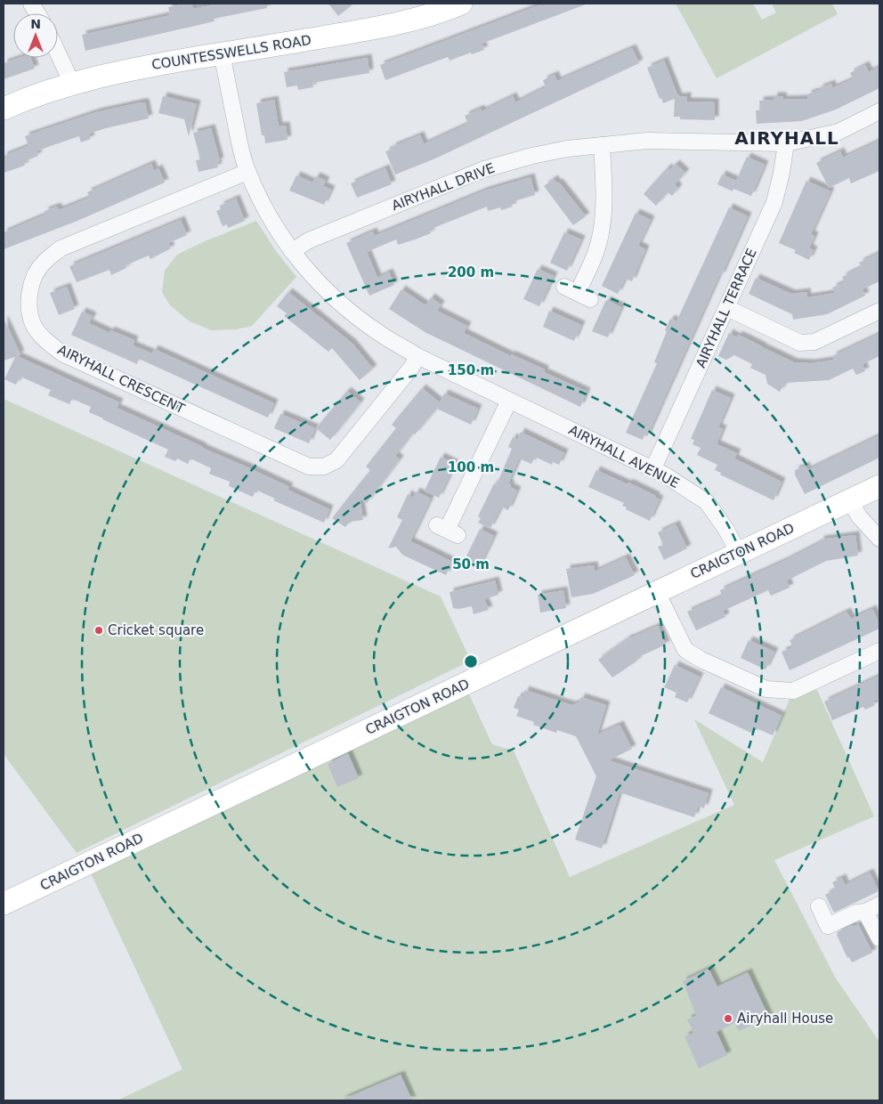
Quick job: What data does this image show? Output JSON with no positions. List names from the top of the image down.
{
  "streets": {
    "street": [
      "COUNTESSWELLS ROAD",
      "AIRYHALL DRIVE",
      "AIRYHALL TERRACE",
      "AIRYHALL CRESCENT",
      "AIRYHALL AVENUE",
      "CRAIGTON ROAD"
    ]
  },
  "crossings": [
    ["COUNTESSWELLS ROAD", "AIRYHALL AVENUE"],
    ["AIRYHALL DRIVE", "AIRYHALL TERRACE"],
    ["AIRYHALL DRIVE", "AIRYHALL AVENUE"],
    ["AIRYHALL TERRACE", "AIRYHALL AVENUE"],
    ["AIRYHALL CRESCENT", "AIRYHALL AVENUE"],
    ["AIRYHALL AVENUE", "CRAIGTON ROAD"]
  ],
  "districts": ["AIRYHALL"],
  "places": ["Cricket square", "Airyhall House"],
  "north": "top",
  "rings": [
    "200 m",
    "150 m",
    "100 m",
    "50 m"
  ]
}
